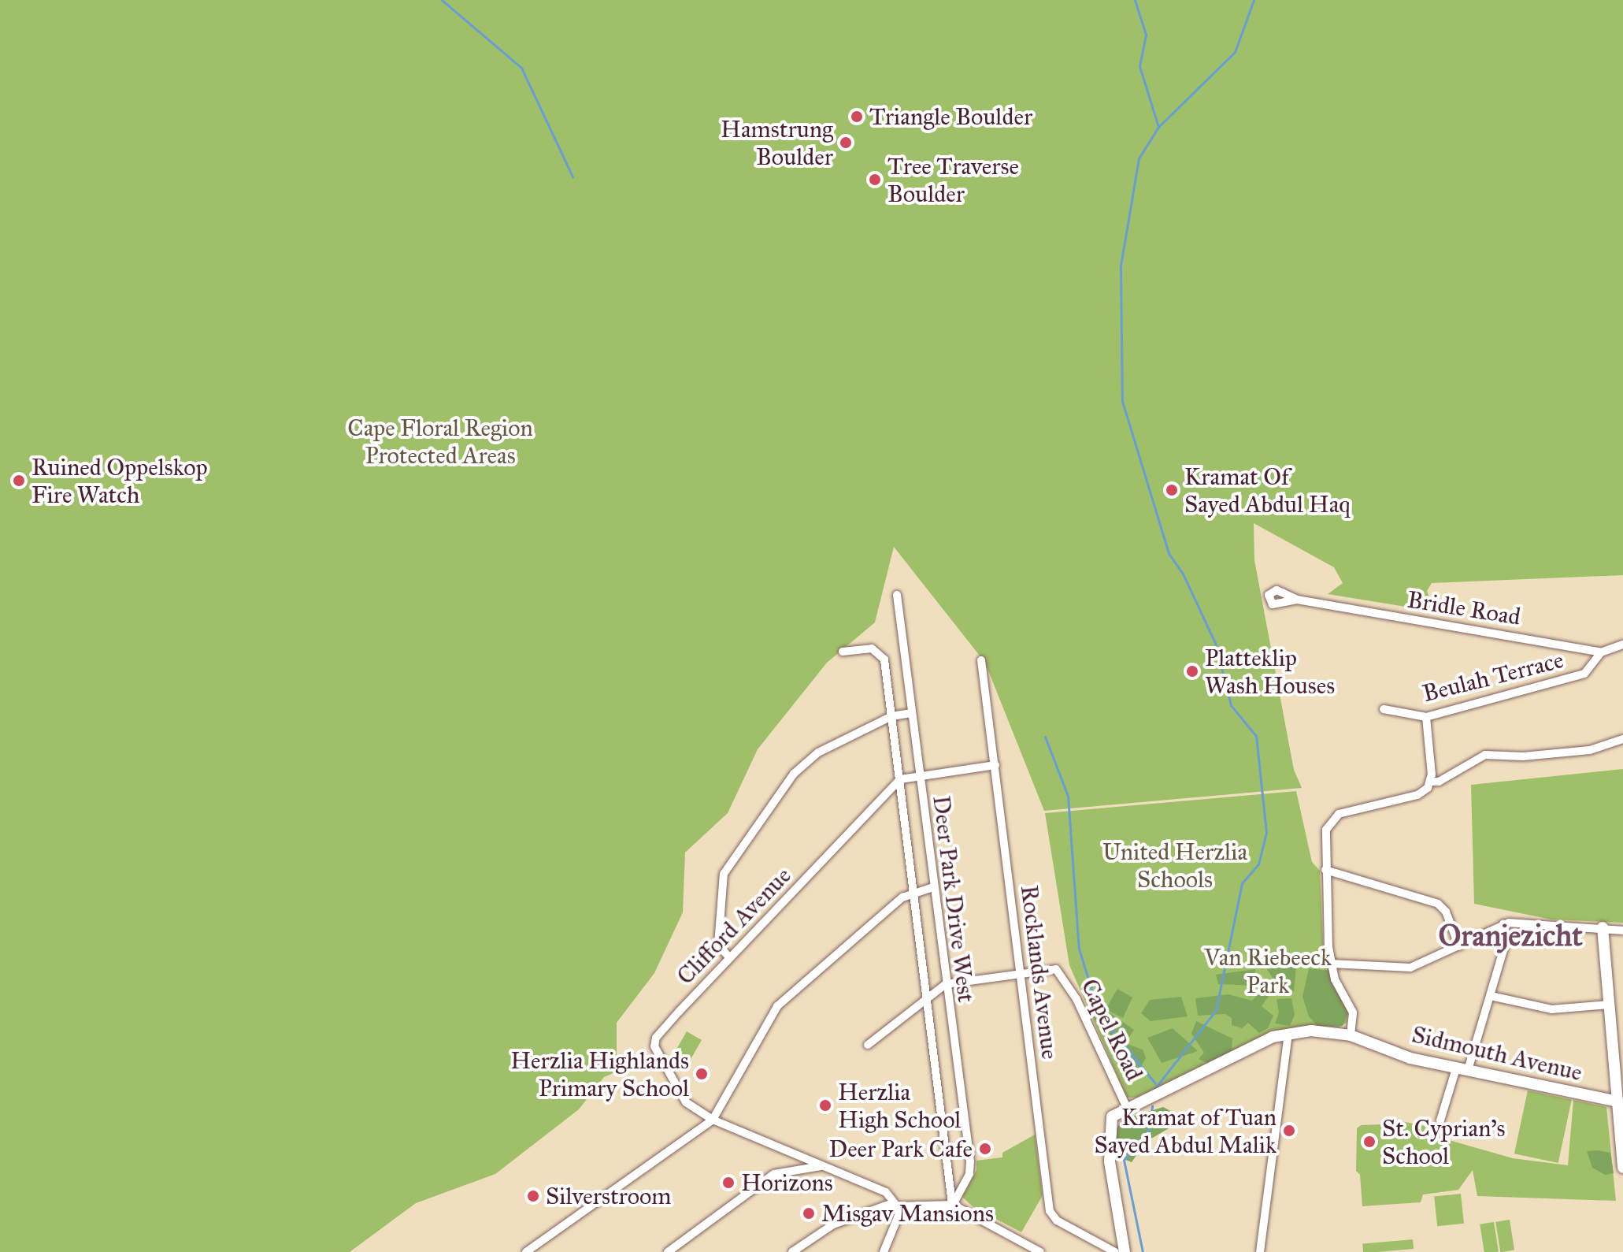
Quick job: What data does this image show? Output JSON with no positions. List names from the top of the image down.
{
  "streets": {
    "street": [
      "Bridle Road",
      "Beulah Terrace",
      "Deer Park Drive West",
      "Clifford Avenue",
      "Rocklands Avenue",
      "Capel Road",
      "Sidmouth Avenue"
    ]
  },
  "crossings": [
    ["Bridle Road", "Beulah Terrace"],
    ["Rocklands Avenue", "Capel Road"],
    ["Capel Road", "Sidmouth Avenue"]
  ],
  "districts": ["Oranjezicht"],
  "parks": ["Cape Floral Region Protected Areas", "United Herzlia Schools", "Van Riebeeck Park"],
  "places": [
    "Triangle Boulder",
    "Hamstrung Boulder",
    "Tree Traverse Boulder",
    "Ruined Oppelskop Fire Watch",
    "Kramat Of Sayed Abdul Haq",
    "Platteklip Wash Houses",
    "Herzlia Highlands Primary School",
    "Herzlia High School",
    "Kramat of Tuan Sayed Abdul Malik",
    "St. Cyprian's School",
    "Deer Park Cafe",
    "Horizons",
    "Silverstroom",
    "Misgav Mansions"
  ]
}
